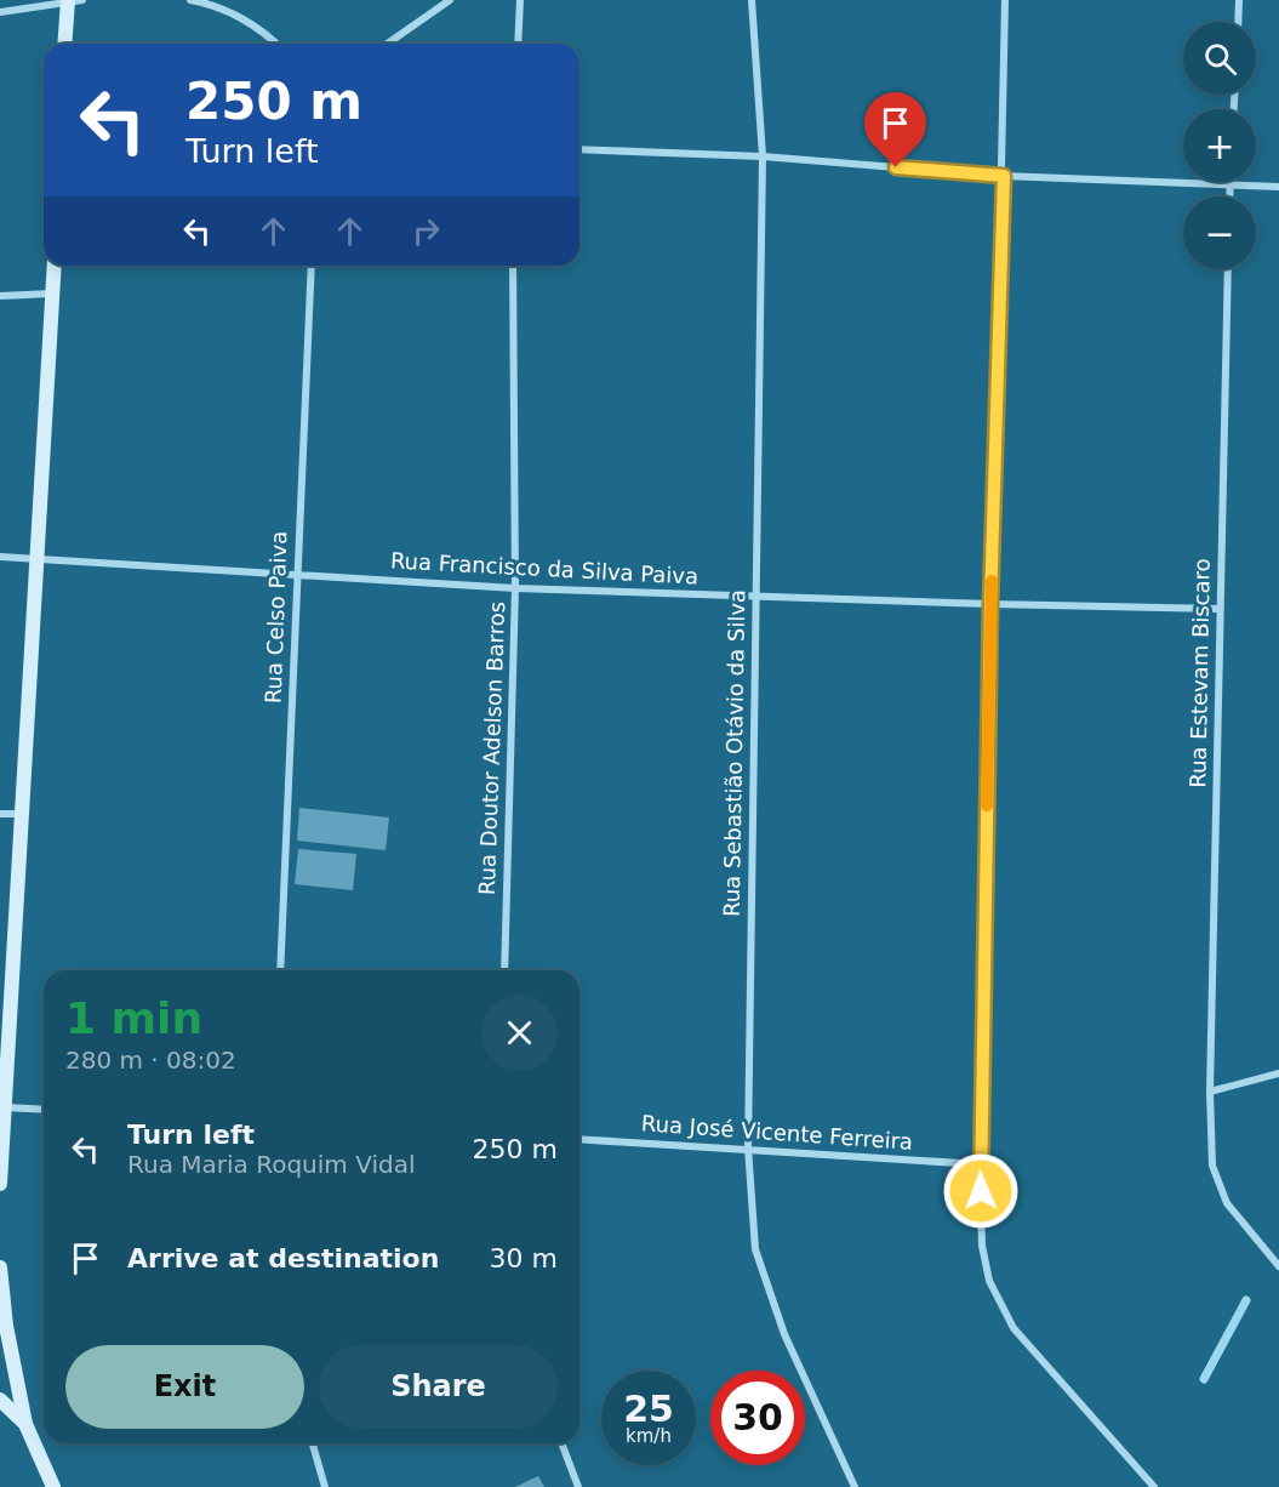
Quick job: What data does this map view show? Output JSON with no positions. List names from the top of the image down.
{
  "streets": {
    "street": [
      "Rua Francisco da Silva Paiva",
      "Rua Celso Paiva",
      "Rua Estevam Biscaro",
      "Rua Doutor Adelson Barros",
      "Rua Sebastião Otávio da Silva",
      "Rua José Vicente Ferreira"
    ]
  },
  "crossings": [
    ["Rua Francisco da Silva Paiva", "Rua Celso Paiva"],
    ["Rua Francisco da Silva Paiva", "Rua Estevam Biscaro"],
    ["Rua Francisco da Silva Paiva", "Rua Doutor Adelson Barros"],
    ["Rua Francisco da Silva Paiva", "Rua Sebastião Otávio da Silva"],
    ["Rua Sebastião Otávio da Silva", "Rua José Vicente Ferreira"]
  ],
  "page": {
    "map_buttons": ["+", "−"],
    "turn": ["250 m", "Turn left"],
    "heading": ["1 min", "280 m · 08:02"],
    "list": [
      {
        "name": "Turn left",
        "note": "Rua Maria Roquim Vidal",
        "value": "250 m"
      },
      {
        "name": "Arrive at destination",
        "value": "30 m"
      }
    ],
    "buttons": ["Exit", "Share"],
    "speed": "25 km/h",
    "limit": "30"
  }
}
